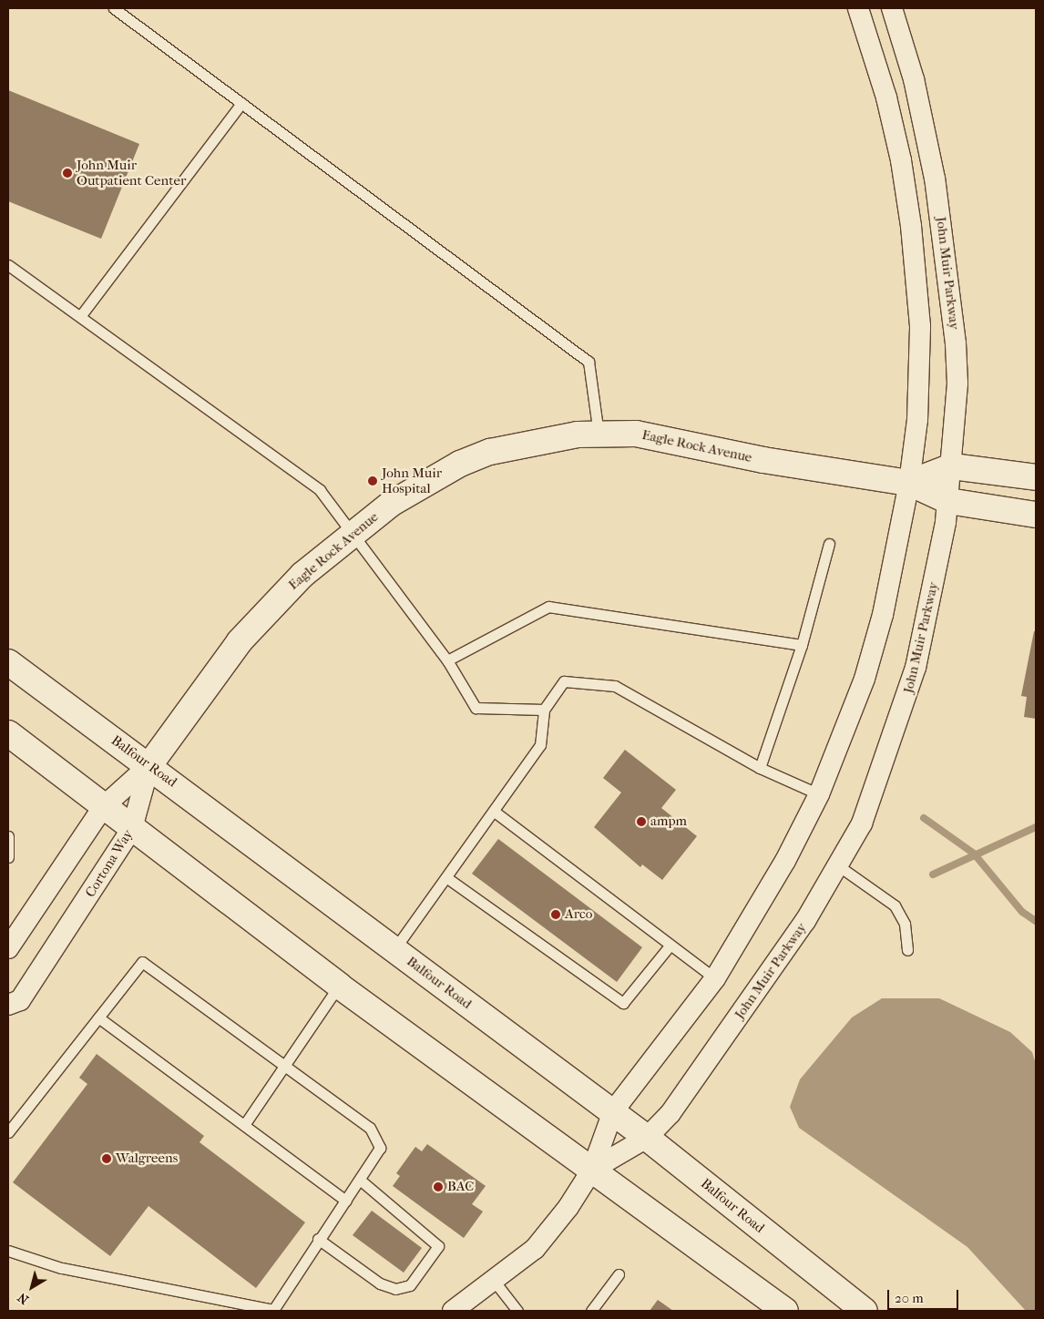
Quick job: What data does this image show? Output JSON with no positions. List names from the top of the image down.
{
  "streets": {
    "main road": ["Eagle Rock Avenue", "Balfour Road"],
    "street": ["John Muir Parkway", "Cortona Way"]
  },
  "crossings": [
    ["John Muir Parkway", "Eagle Rock Avenue"],
    ["John Muir Parkway", "Balfour Road"],
    ["Eagle Rock Avenue", "Balfour Road"],
    ["Eagle Rock Avenue", "Cortona Way"],
    ["Balfour Road", "Cortona Way"]
  ],
  "places": [
    "John Muir Outpatient Center",
    "John Muir Hospital",
    "ampm",
    "Arco",
    "Walgreens",
    "BAC"
  ],
  "scale_bar": "20 m",
  "north": "bottom left"
}
